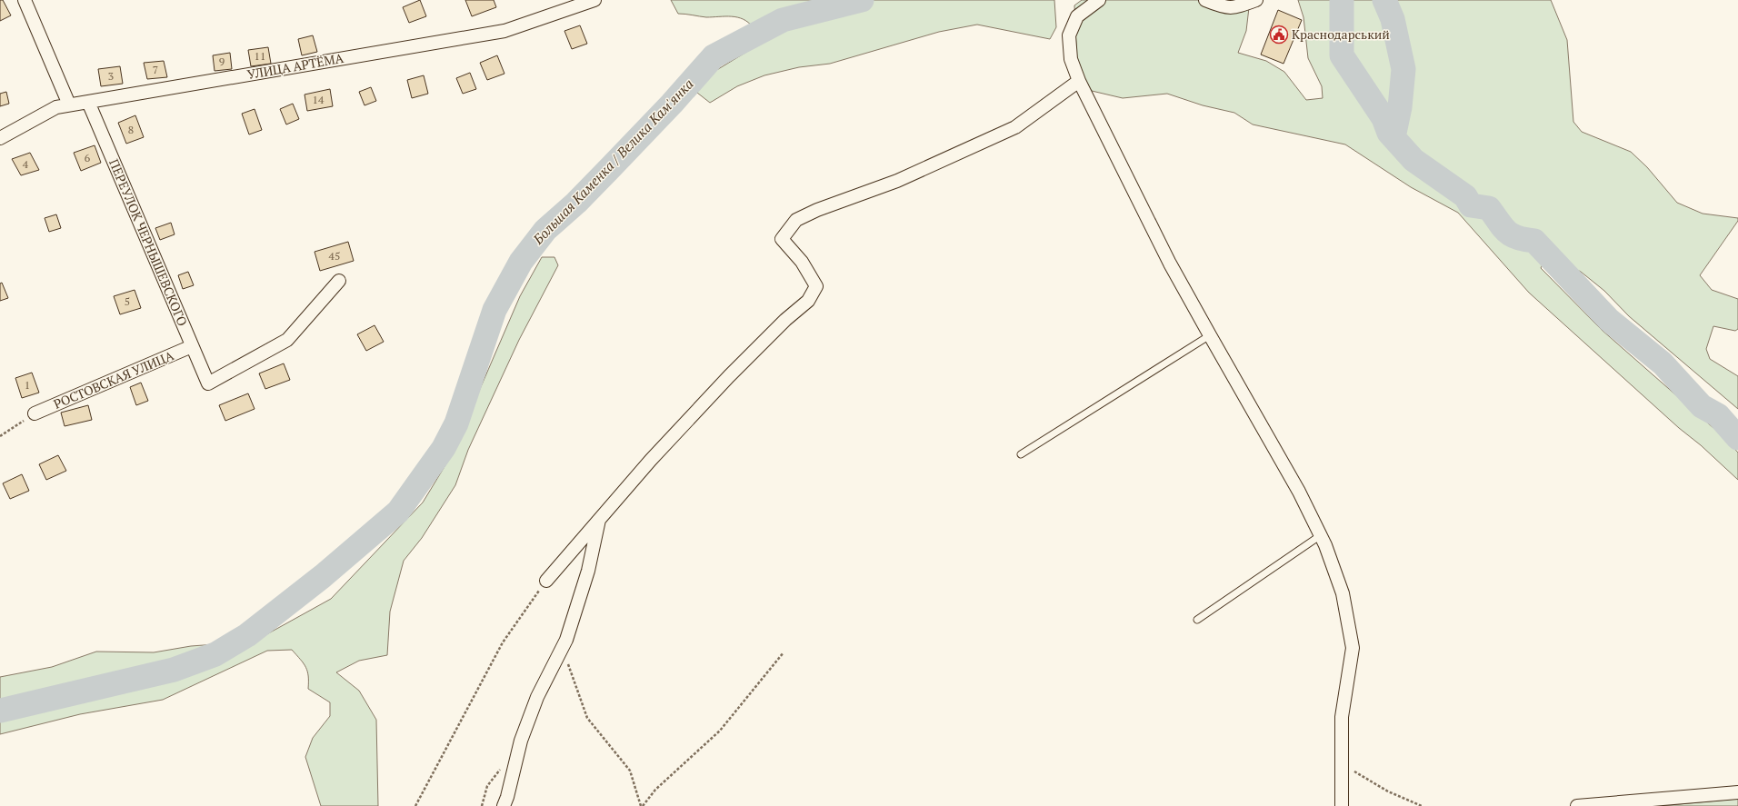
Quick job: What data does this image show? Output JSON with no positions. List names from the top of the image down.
{
  "streets": {
    "street": ["УЛИЦА АРТЁМА", "ПЕРЕУЛОК ЧЕРНЫШЕВСКОГО", "РОСТОВСКАЯ УЛИЦА"]
  },
  "crossings": [
    ["УЛИЦА АРТЁМА", "ПЕРЕУЛОК ЧЕРНЫШЕВСКОГО"],
    ["ПЕРЕУЛОК ЧЕРНЫШЕВСКОГО", "РОСТОВСКАЯ УЛИЦА"]
  ],
  "water": ["Большая Каменка / Велика Кам'янка"],
  "places": {
    "public building": ["Краснодарський"]
  },
  "house_numbers": [
    "11",
    "9",
    "7",
    "3",
    "14",
    "8",
    "6",
    "4",
    "45",
    "5",
    "1"
  ]
}
